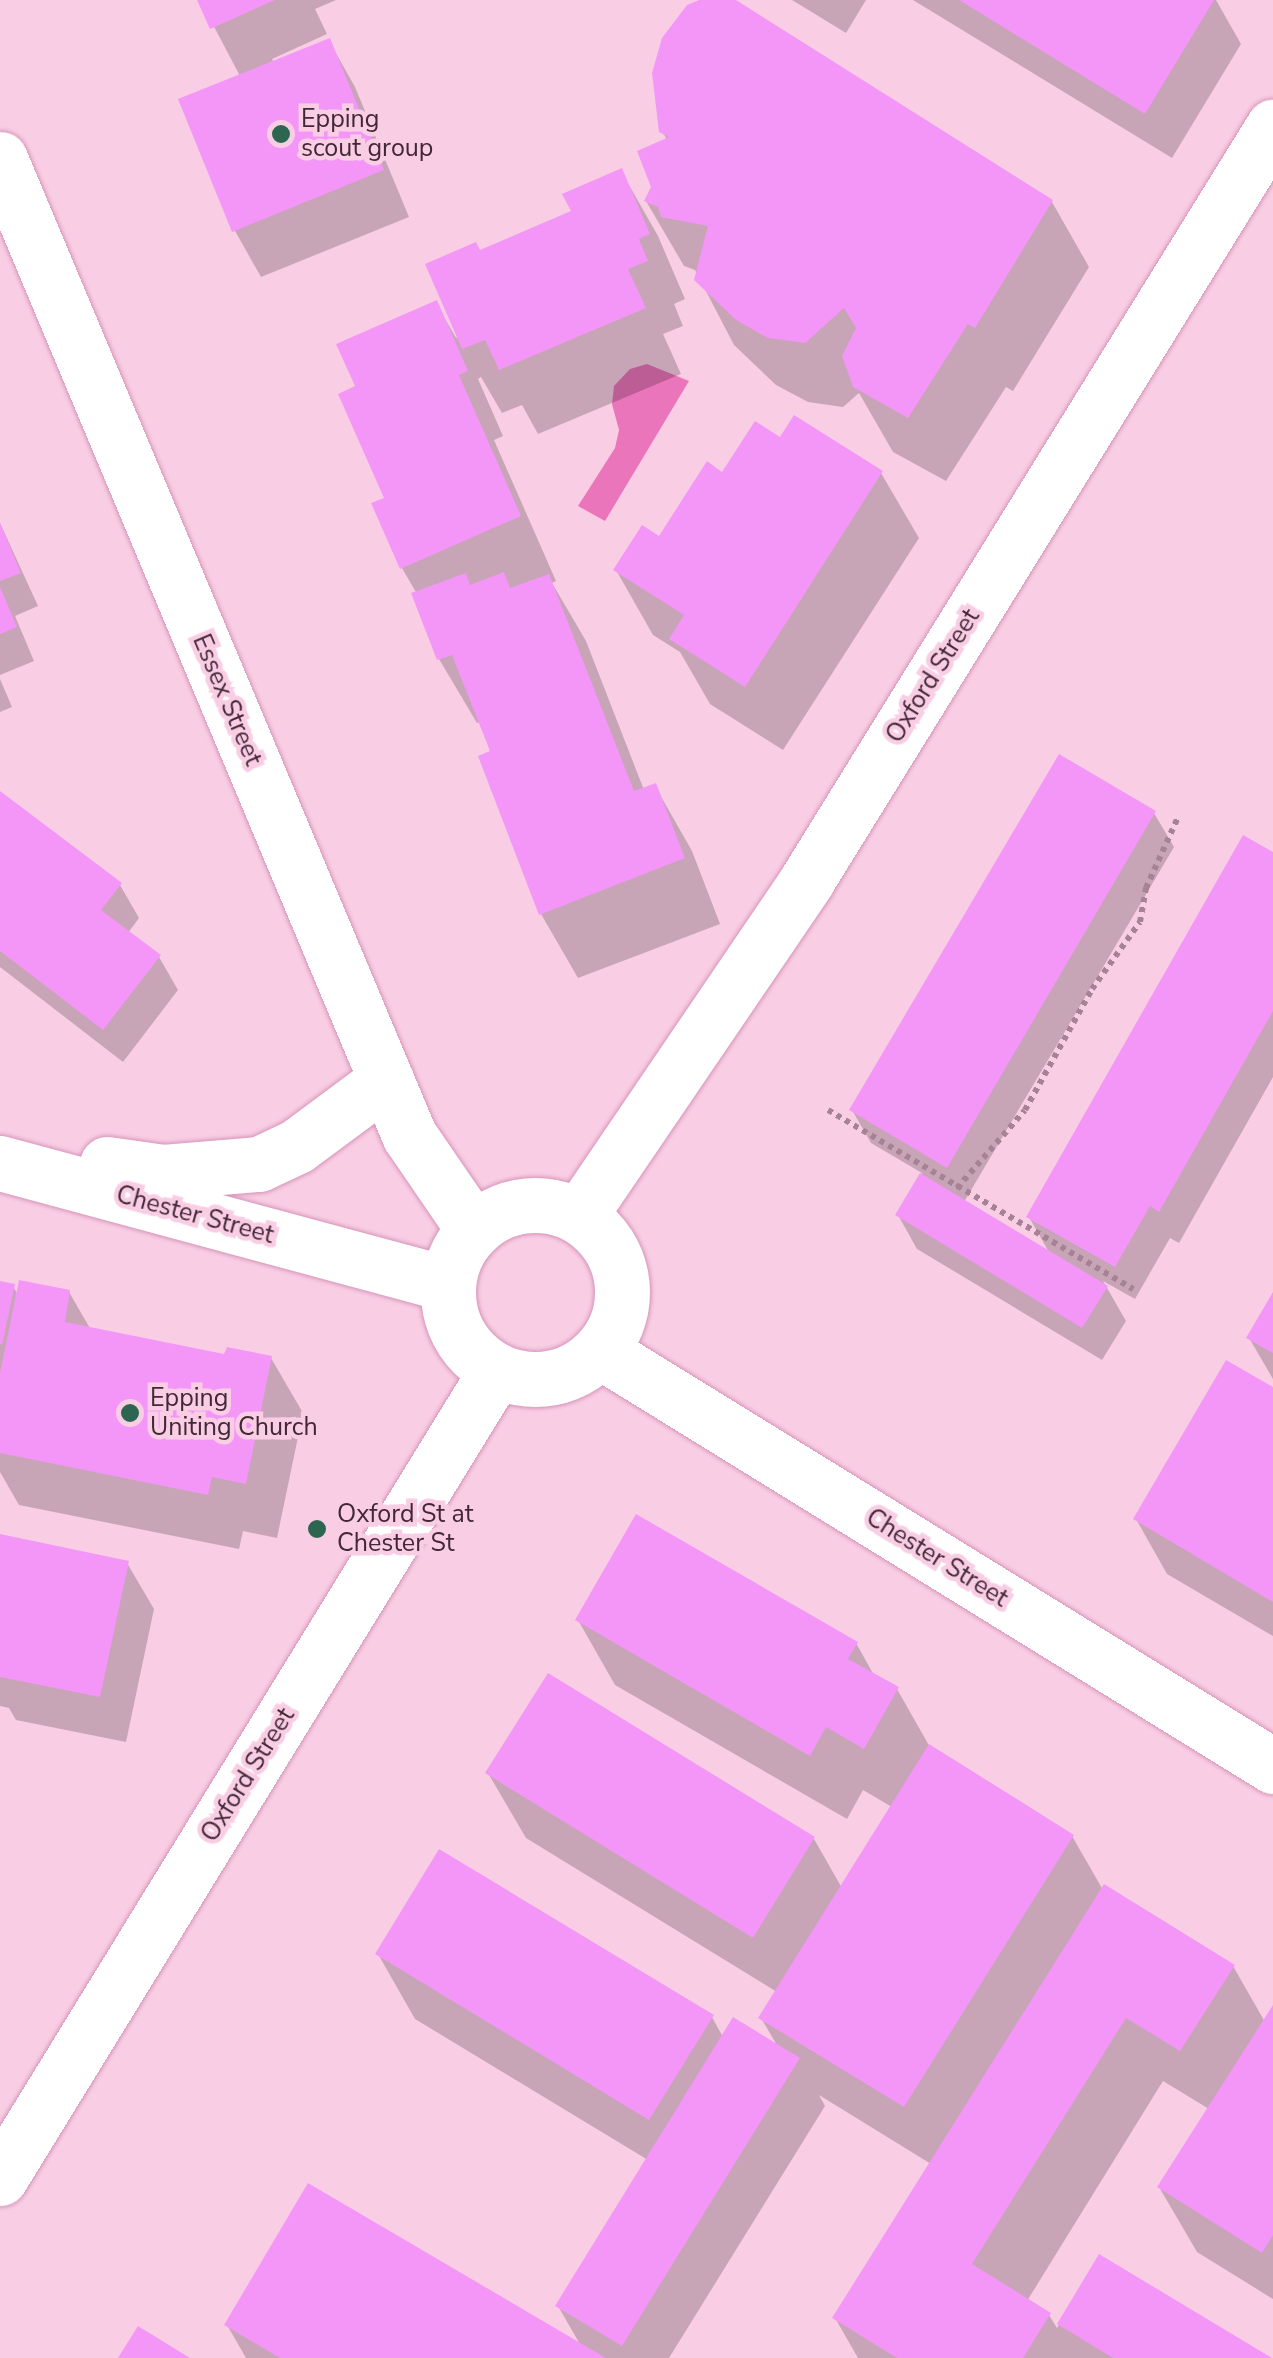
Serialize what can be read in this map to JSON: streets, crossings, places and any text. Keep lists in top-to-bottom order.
{
  "streets": {
    "street": ["Oxford Street", "Essex Street", "Chester Street"]
  },
  "crossings": [
    ["Oxford Street", "Essex Street"],
    ["Oxford Street", "Chester Street"],
    ["Essex Street", "Chester Street"]
  ],
  "places": ["Epping scout group", "Epping Uniting Church", "Oxford St at Chester St"]
}
